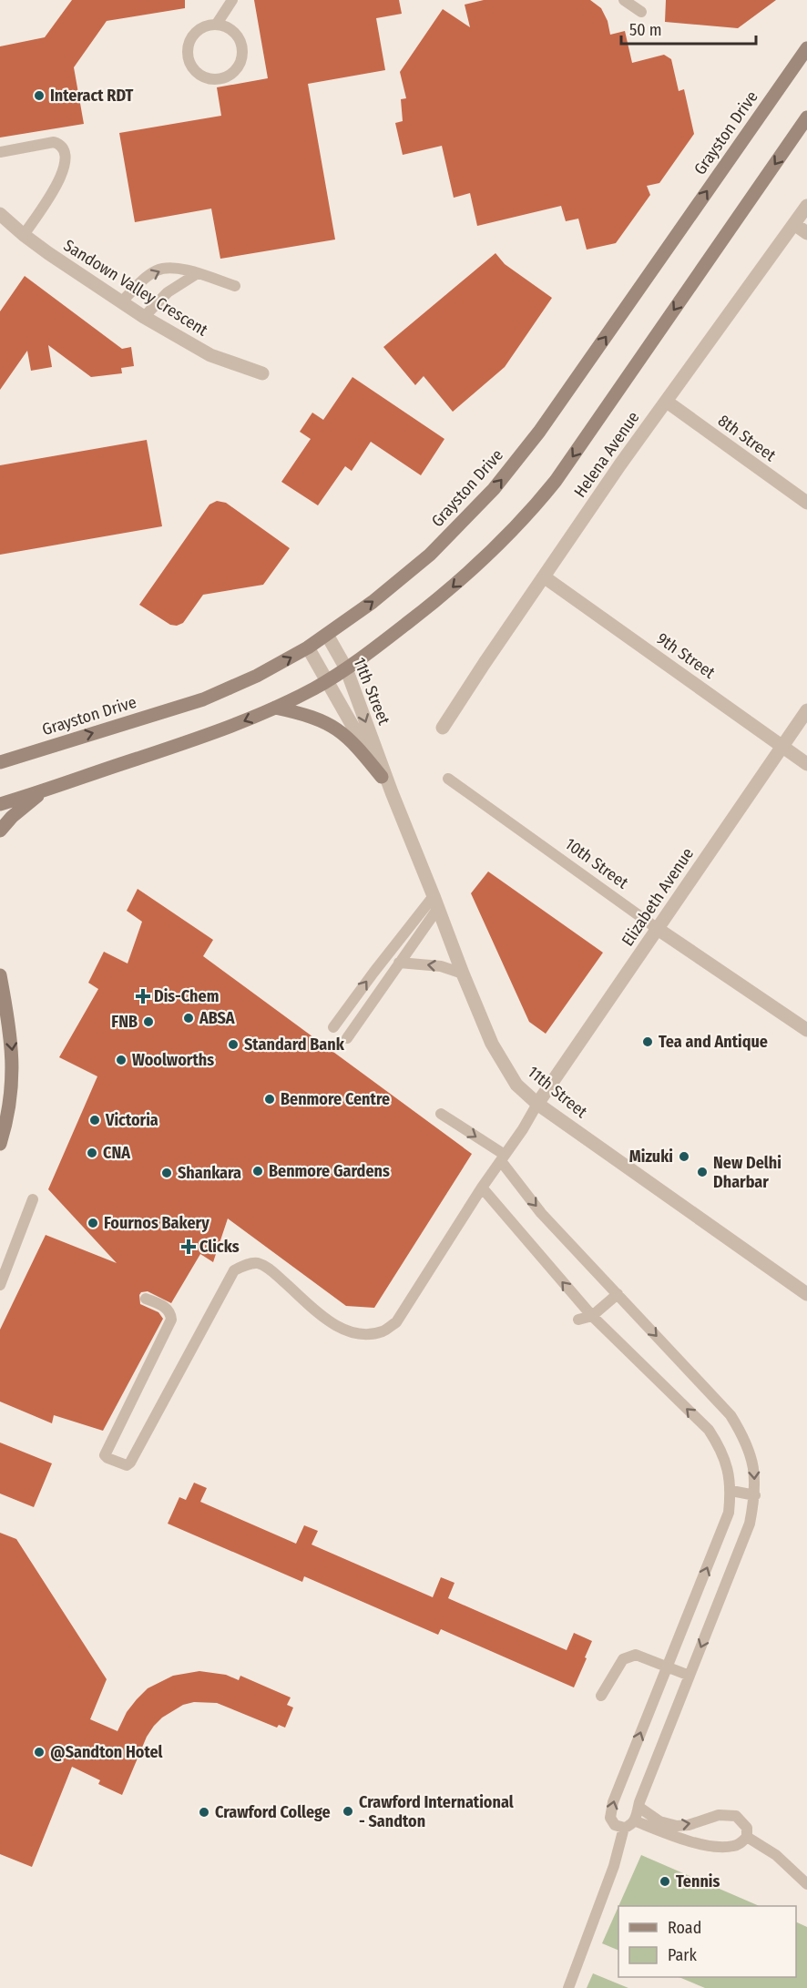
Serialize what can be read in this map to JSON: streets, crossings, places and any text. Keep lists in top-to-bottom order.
{
  "streets": {
    "main road": ["Grayston Drive"],
    "street": [
      "Sandown Valley Crescent",
      "8th Street",
      "Helena Avenue",
      "9th Street",
      "11th Street",
      "10th Street",
      "Elizabeth Avenue"
    ]
  },
  "crossings": [
    ["Grayston Drive", "11th Street"],
    ["8th Street", "Helena Avenue"],
    ["Helena Avenue", "9th Street"],
    ["9th Street", "Elizabeth Avenue"],
    ["11th Street", "Elizabeth Avenue"],
    ["10th Street", "Elizabeth Avenue"]
  ],
  "places": {
    "other": [
      "Interact RDT",
      "ABSA",
      "FNB",
      "Tea and Antique",
      "Standard Bank",
      "Woolworths",
      "Benmore Centre",
      "Victoria",
      "CNA",
      "Mizuki",
      "Benmore Gardens",
      "New Delhi Dharbar",
      "Shankara",
      "Fournos Bakery",
      "@Sandton Hotel",
      "Crawford International - Sandton",
      "Crawford College",
      "Tennis"
    ],
    "health": ["Dis-Chem", "Clicks"]
  },
  "legend": ["Road", "Park"],
  "scale_bar": "50 m"
}
